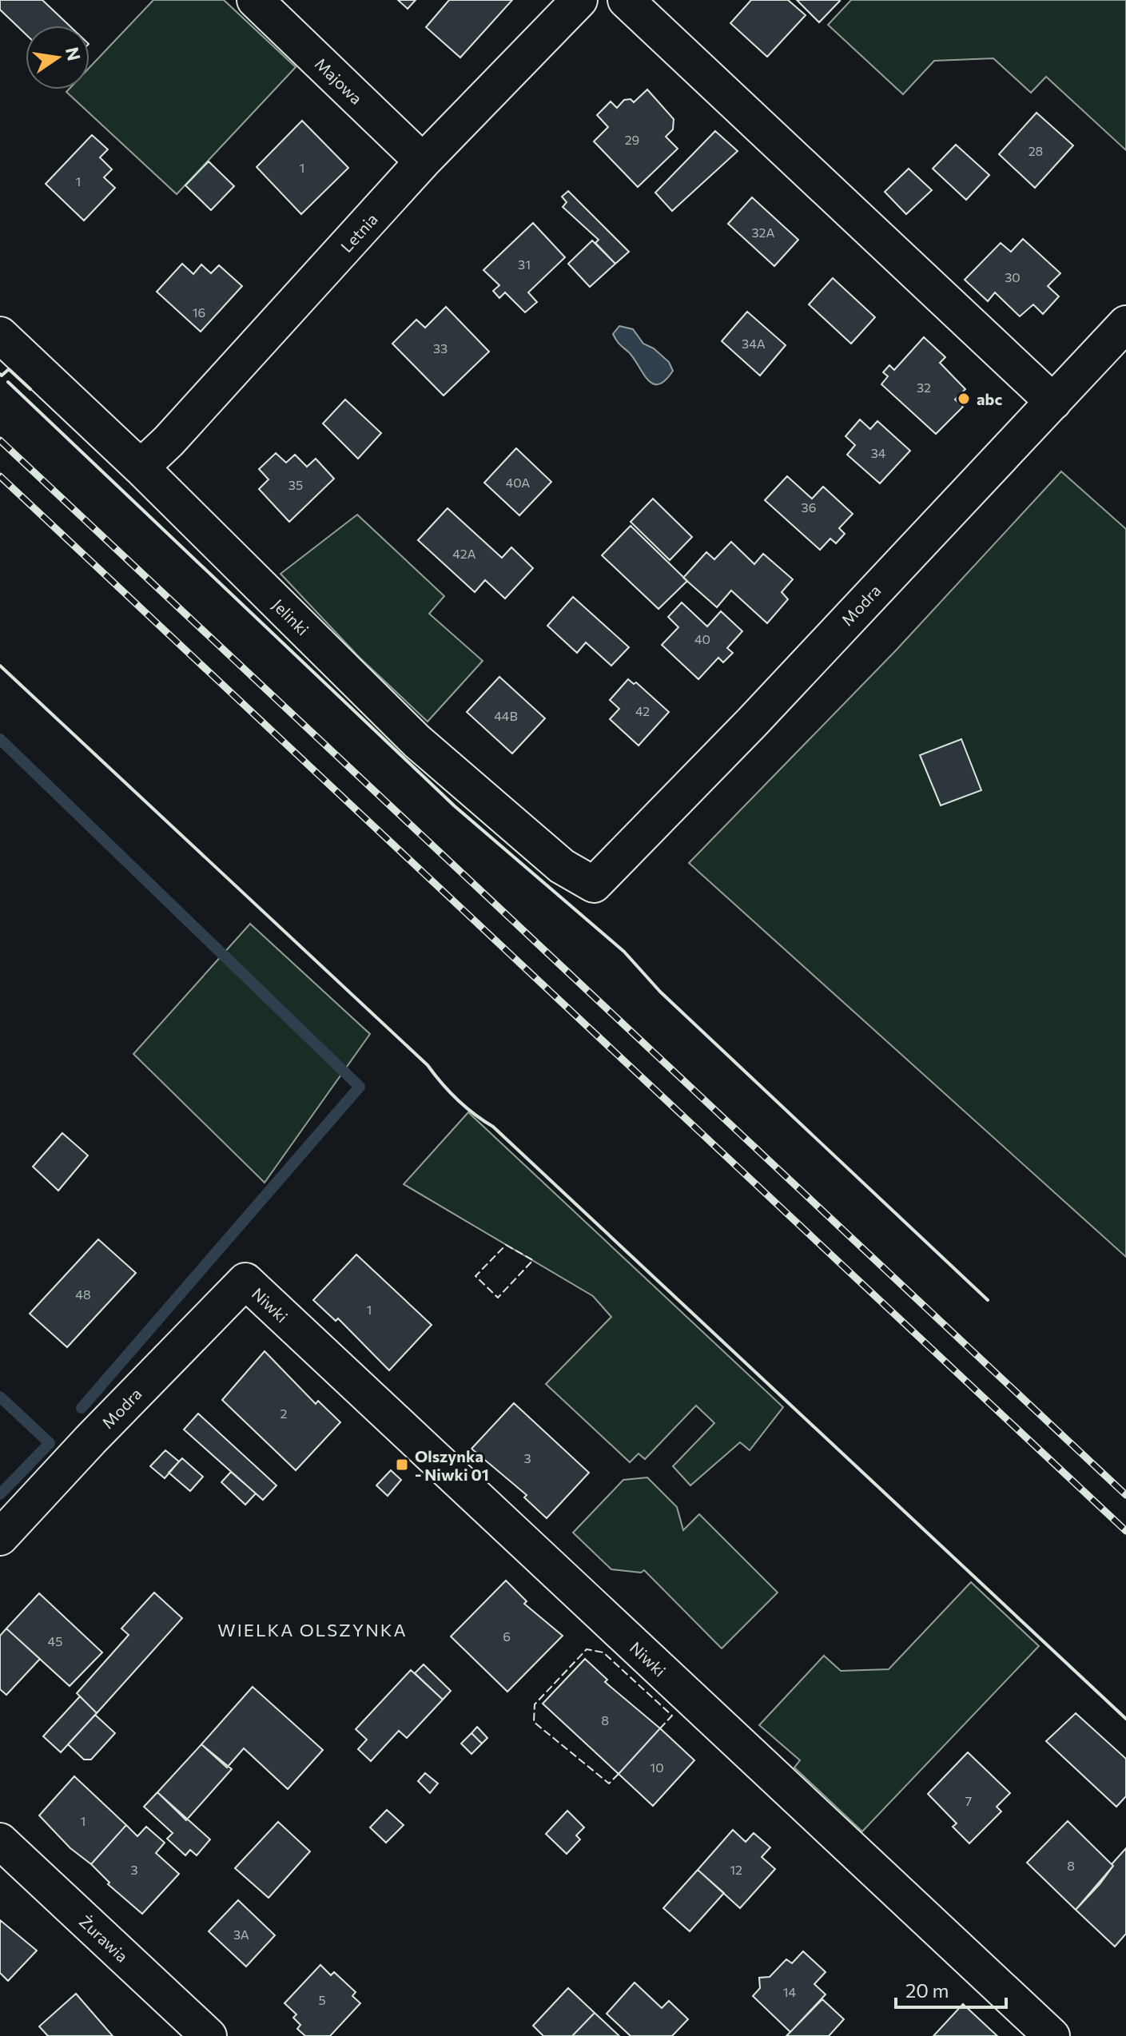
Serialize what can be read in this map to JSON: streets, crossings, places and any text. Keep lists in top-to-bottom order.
{
  "streets": {
    "street": [
      "Majowa",
      "Letnia",
      "Modra",
      "Jelinki",
      "Niwki",
      "Żurawia"
    ]
  },
  "crossings": [
    ["Majowa", "Letnia"],
    ["Letnia", "Jelinki"],
    ["Modra", "Jelinki"],
    ["Modra", "Niwki"]
  ],
  "districts": ["WIELKA OLSZYNKA"],
  "places": {
    "other": ["abc"],
    "transit": ["Olszynka - Niwki 01"]
  },
  "house_numbers": [
    "29",
    "28",
    "1",
    "1",
    "32A",
    "31",
    "30",
    "16",
    "34A",
    "33",
    "32",
    "34",
    "40A",
    "35",
    "36",
    "42A",
    "40",
    "42",
    "44B",
    "48",
    "1",
    "2",
    "3",
    "6",
    "45",
    "8",
    "10",
    "7",
    "1",
    "8",
    "3",
    "12",
    "3A",
    "14",
    "5"
  ],
  "scale_bar": "20 m",
  "north": "right"
}
